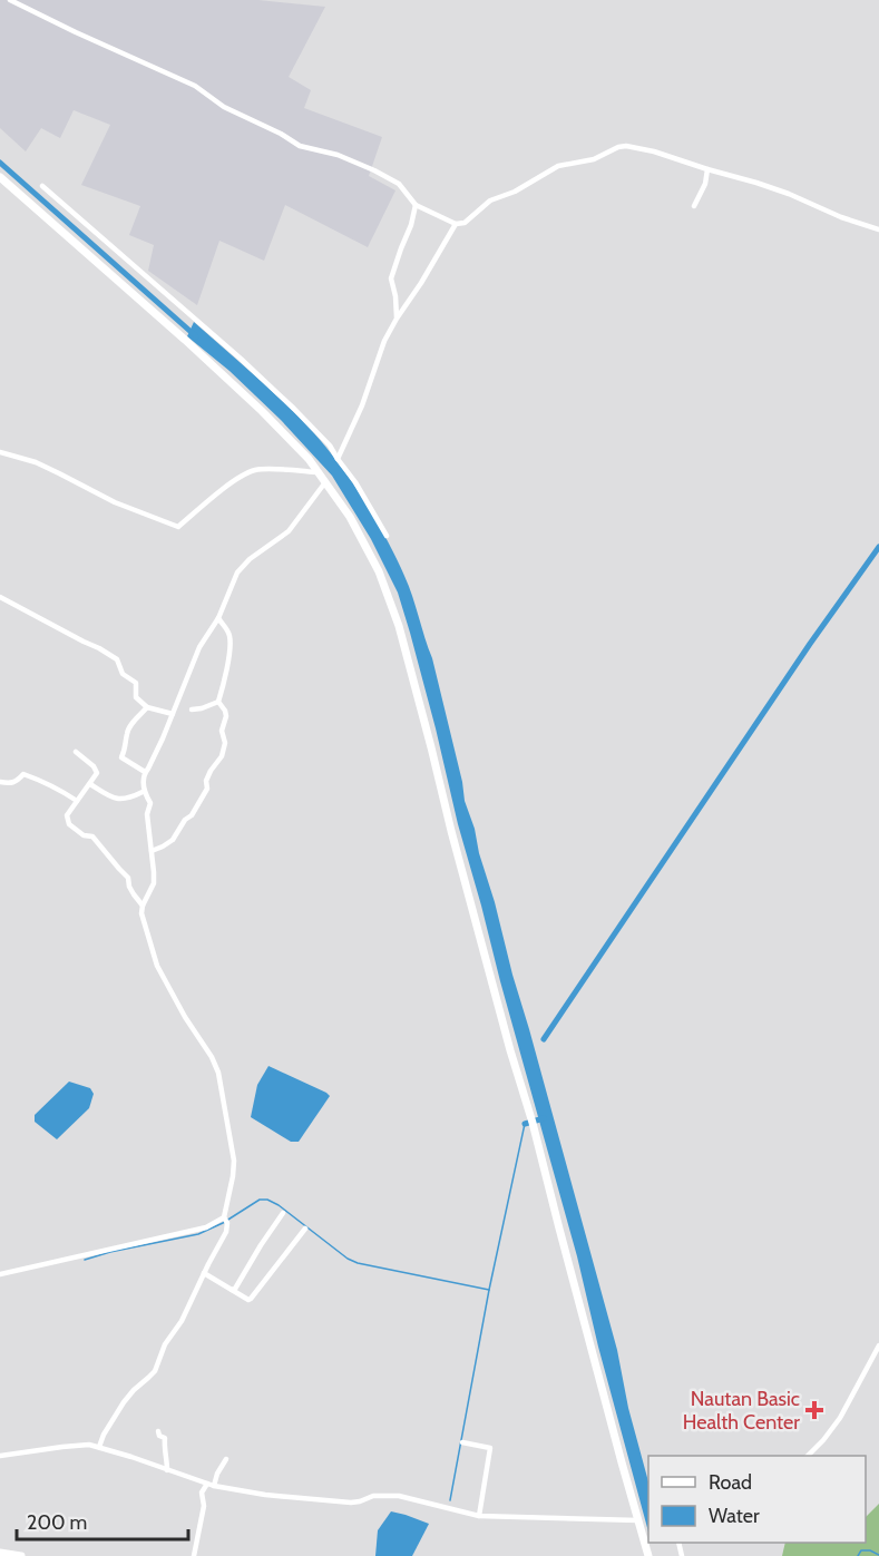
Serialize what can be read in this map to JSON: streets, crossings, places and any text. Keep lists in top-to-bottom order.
{
  "places": {
    "health": ["Nautan Basic Health Center"]
  },
  "legend": ["Road", "Water"],
  "scale_bar": "200 m"
}
